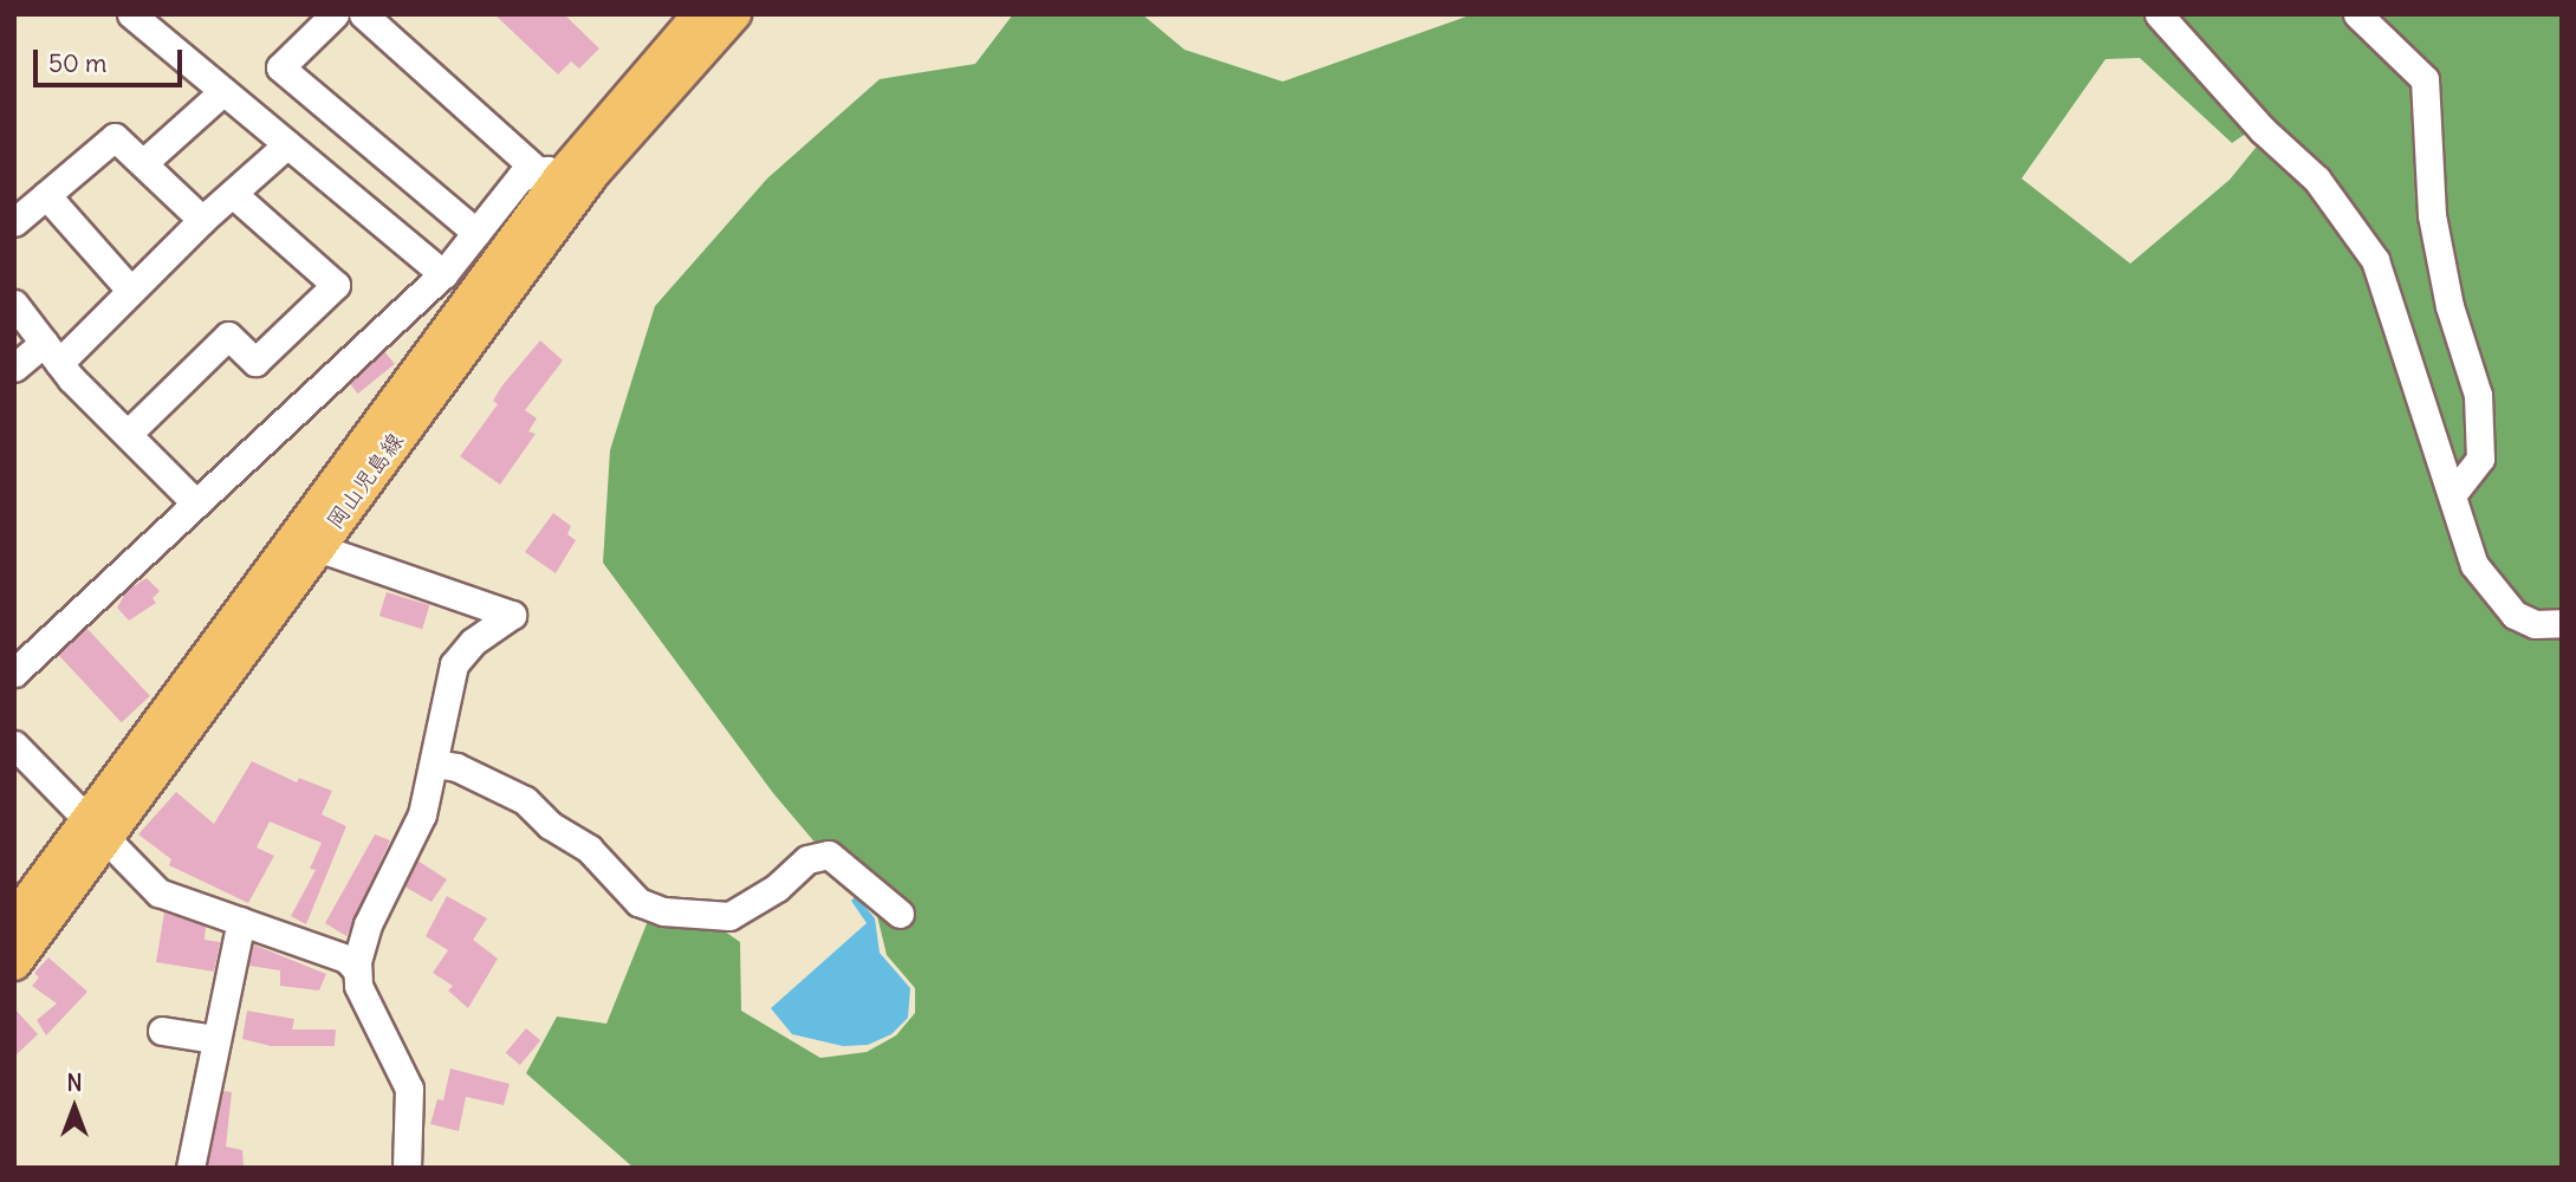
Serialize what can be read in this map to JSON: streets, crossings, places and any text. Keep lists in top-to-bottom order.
{
  "streets": {
    "main road": ["岡山児島線"]
  },
  "scale_bar": "50 m",
  "north": "top"
}
